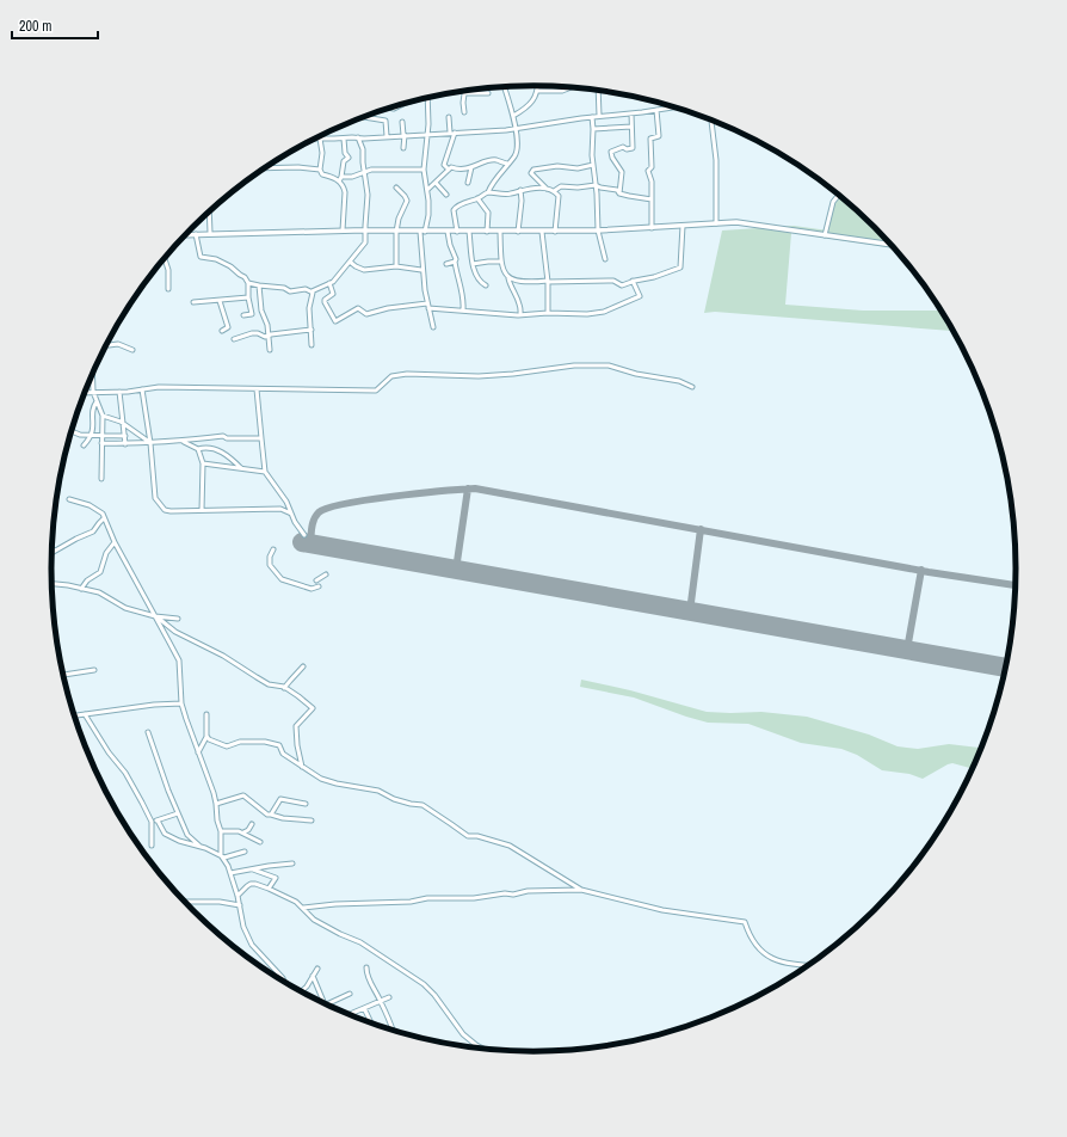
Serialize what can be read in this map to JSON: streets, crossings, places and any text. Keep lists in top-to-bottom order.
{
  "scale_bar": "200 m"
}
